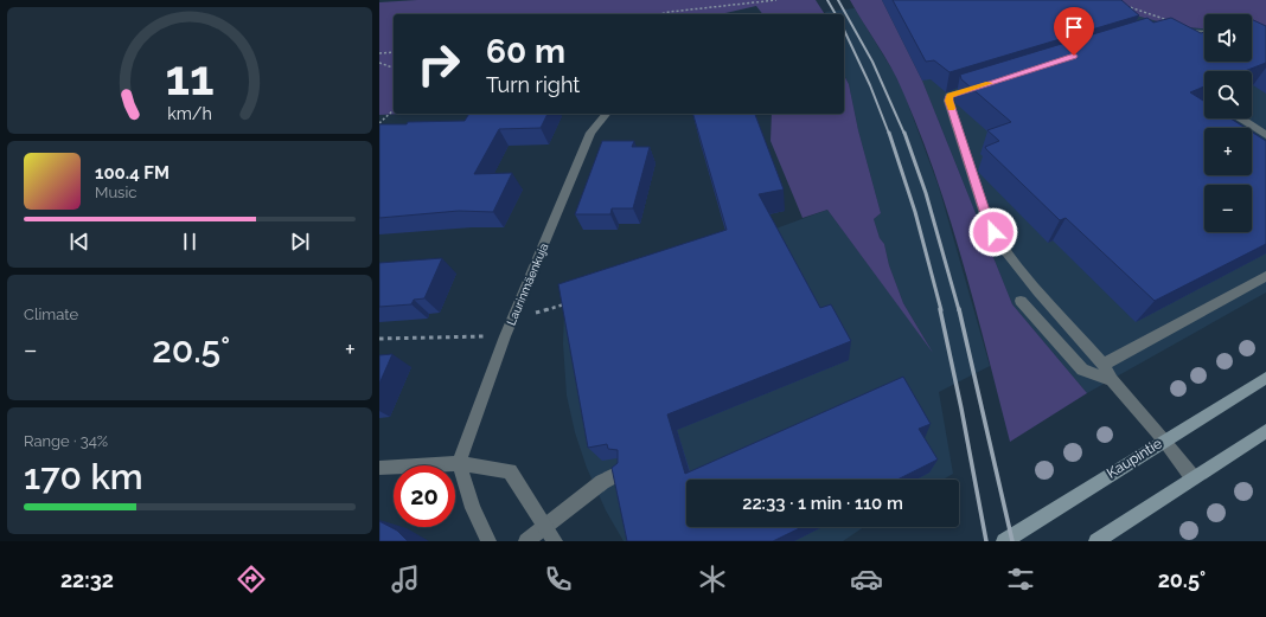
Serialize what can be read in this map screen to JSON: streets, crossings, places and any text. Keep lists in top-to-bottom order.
{
  "streets": {
    "main road": ["Kaupintie"],
    "street": ["Laurinmäenkuja"]
  },
  "page": {
    "map_buttons": ["+", "−"],
    "turn": ["60 m", "Turn right"],
    "song": ["100.4 FM", "Music"],
    "tile": [
      "Climate",
      ["Range · 34%", "170 km"]
    ],
    "heat": ["−", "20.5°", "+"],
    "limit": "20",
    "trip": "22:33 · 1 min · 110 m",
    "tabs": ["22:32", "20.5°"],
    "gauge": ["11", "km/h"]
  }
}
